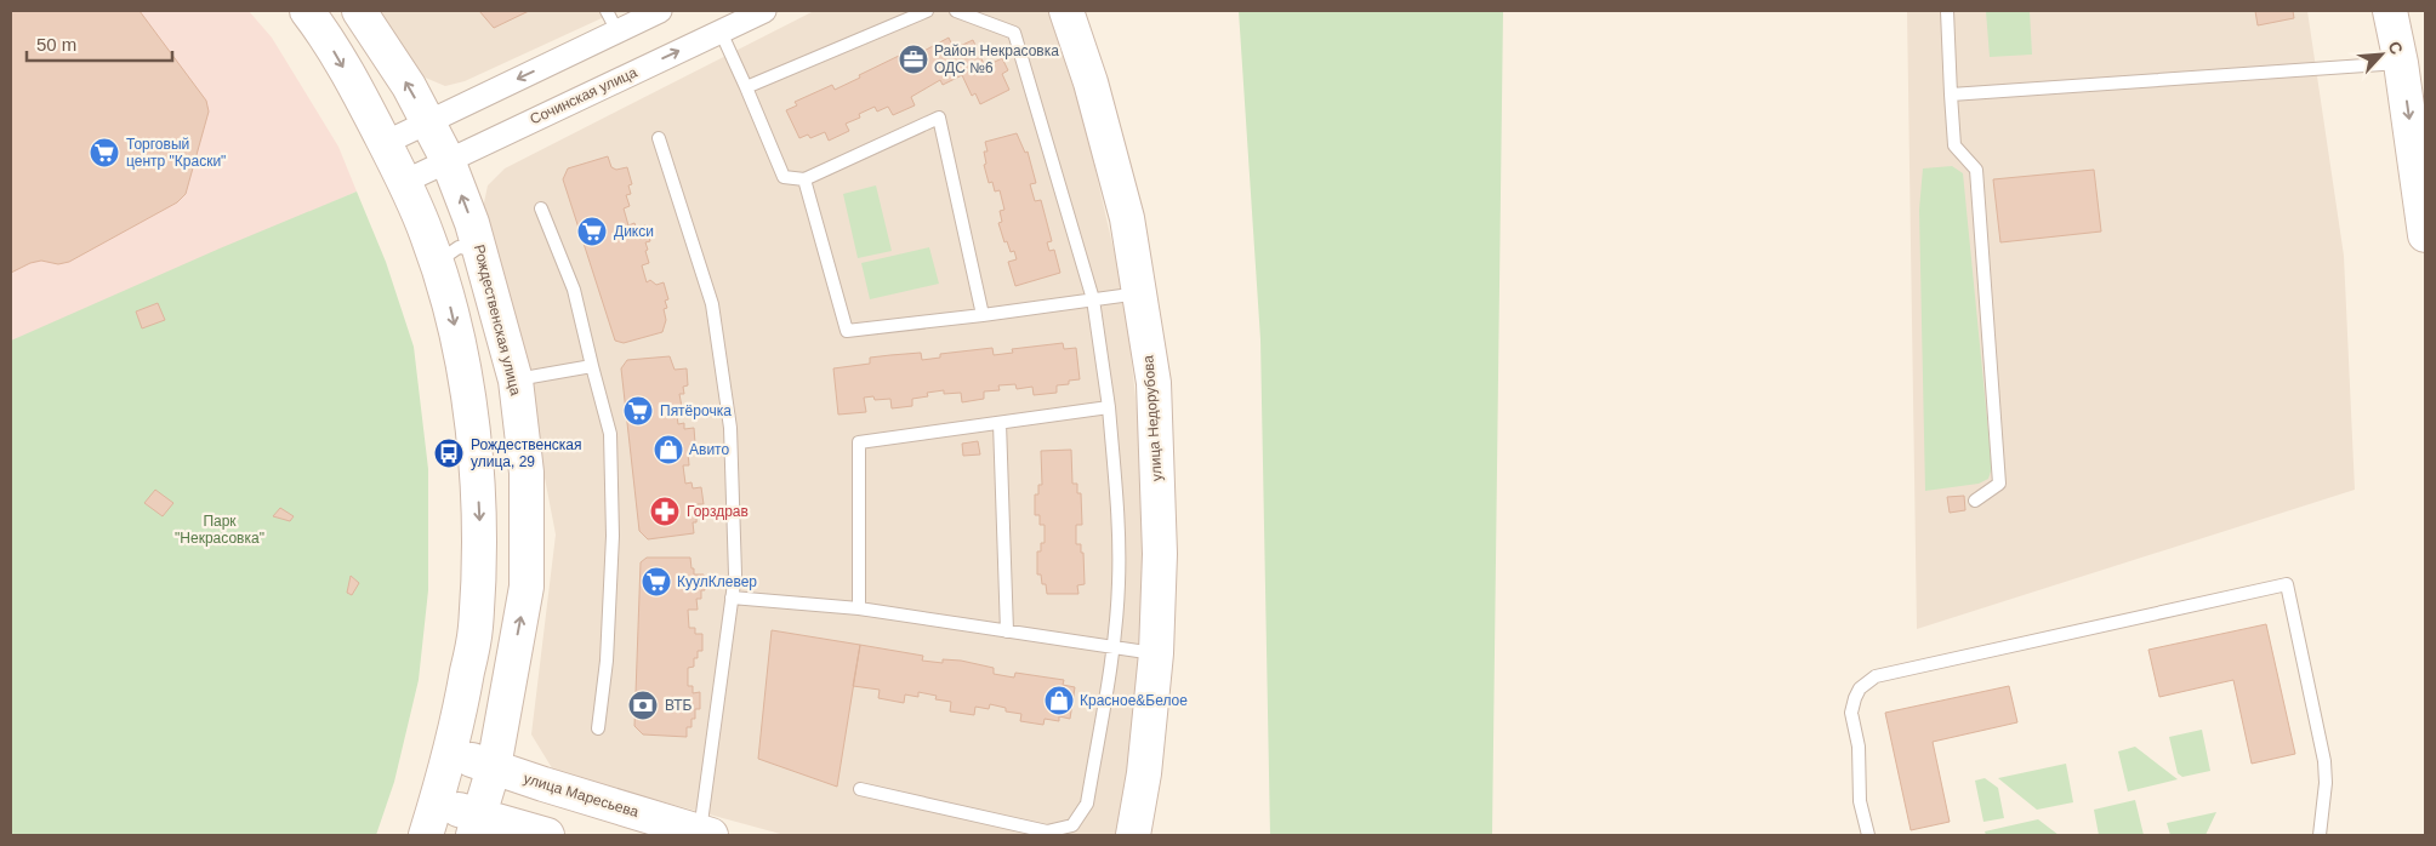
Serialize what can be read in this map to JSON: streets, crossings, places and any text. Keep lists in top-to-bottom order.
{
  "streets": {
    "street": [
      "Сочинская улица",
      "Рождественская улица",
      "улица Недорубова",
      "улица Маресьева"
    ]
  },
  "crossings": [
    ["Сочинская улица", "Рождественская улица"],
    ["Рождественская улица", "улица Маресьева"]
  ],
  "parks": ["Парк \"Некрасовка\""],
  "places": {
    "office": ["Район Некрасовка ОДС №6"],
    "supermarket": [
      "Торговый центр \"Краски\"",
      "Дикси",
      "Пятёрочка",
      "КуулКлевер"
    ],
    "shop": ["Авито", "Красное&Белое"],
    "bus stop": ["Рождественская улица, 29"],
    "pharmacy": ["Горздрав"],
    "bank": ["ВТБ"]
  },
  "scale_bar": "50 m",
  "north": "top right"
}
